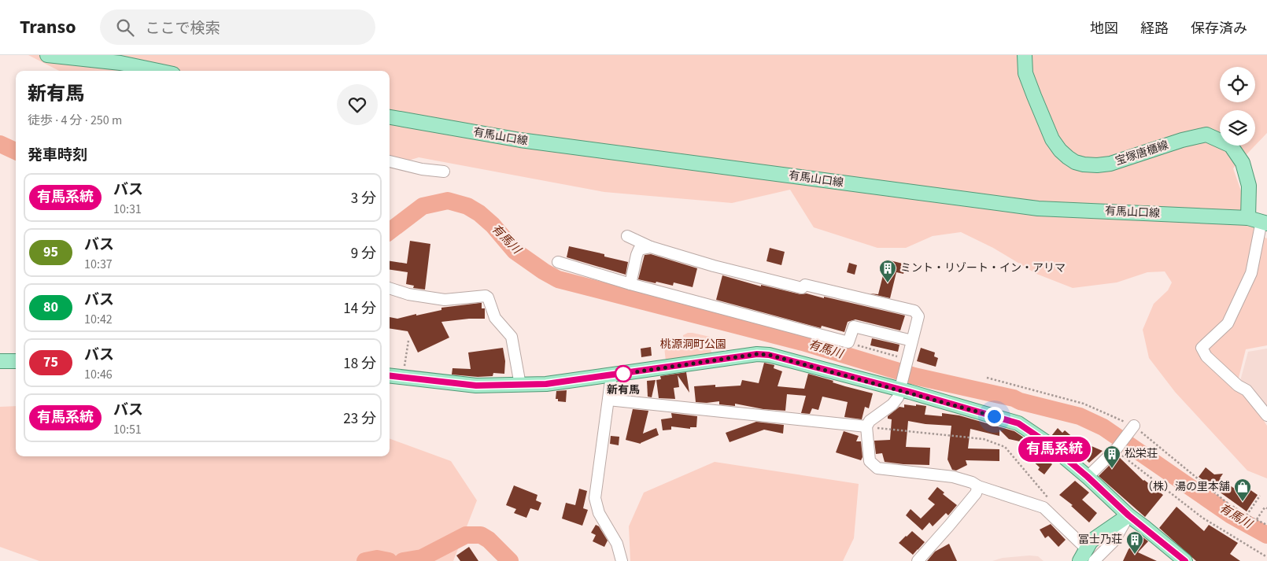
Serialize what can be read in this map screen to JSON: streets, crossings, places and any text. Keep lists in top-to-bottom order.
{
  "streets": {
    "main road": ["有馬山口線", "宝塚唐櫃線"]
  },
  "crossings": [
    ["有馬山口線", "宝塚唐櫃線"]
  ],
  "water": ["有馬川"],
  "parks": ["桃源洞町公園"],
  "places": {
    "building": ["ミント・リゾート・イン・アリマ", "松栄荘", "冨士乃荘"],
    "other": ["新有馬"],
    "shop": ["（株）湯の里本舗"]
  },
  "lines": ["bus line 有馬系統"],
  "page": {
    "header": "Transo",
    "search": "ここで検索",
    "nav": ["地図", "経路", "保存済み"],
    "on_map": "有馬系統",
    "heading": [
      ["新有馬", "徒歩 · 4 分 · 250 m"],
      "発車時刻"
    ],
    "list": [
      {
        "mark": "有馬系統",
        "name": "バス",
        "note": "10:31",
        "value": "3 分"
      },
      {
        "mark": "95",
        "name": "バス",
        "note": "10:37",
        "value": "9 分"
      },
      {
        "mark": "80",
        "name": "バス",
        "note": "10:42",
        "value": "14 分"
      },
      {
        "mark": "75",
        "name": "バス",
        "note": "10:46",
        "value": "18 分"
      },
      {
        "mark": "有馬系統",
        "name": "バス",
        "note": "10:51",
        "value": "23 分"
      }
    ]
  }
}
